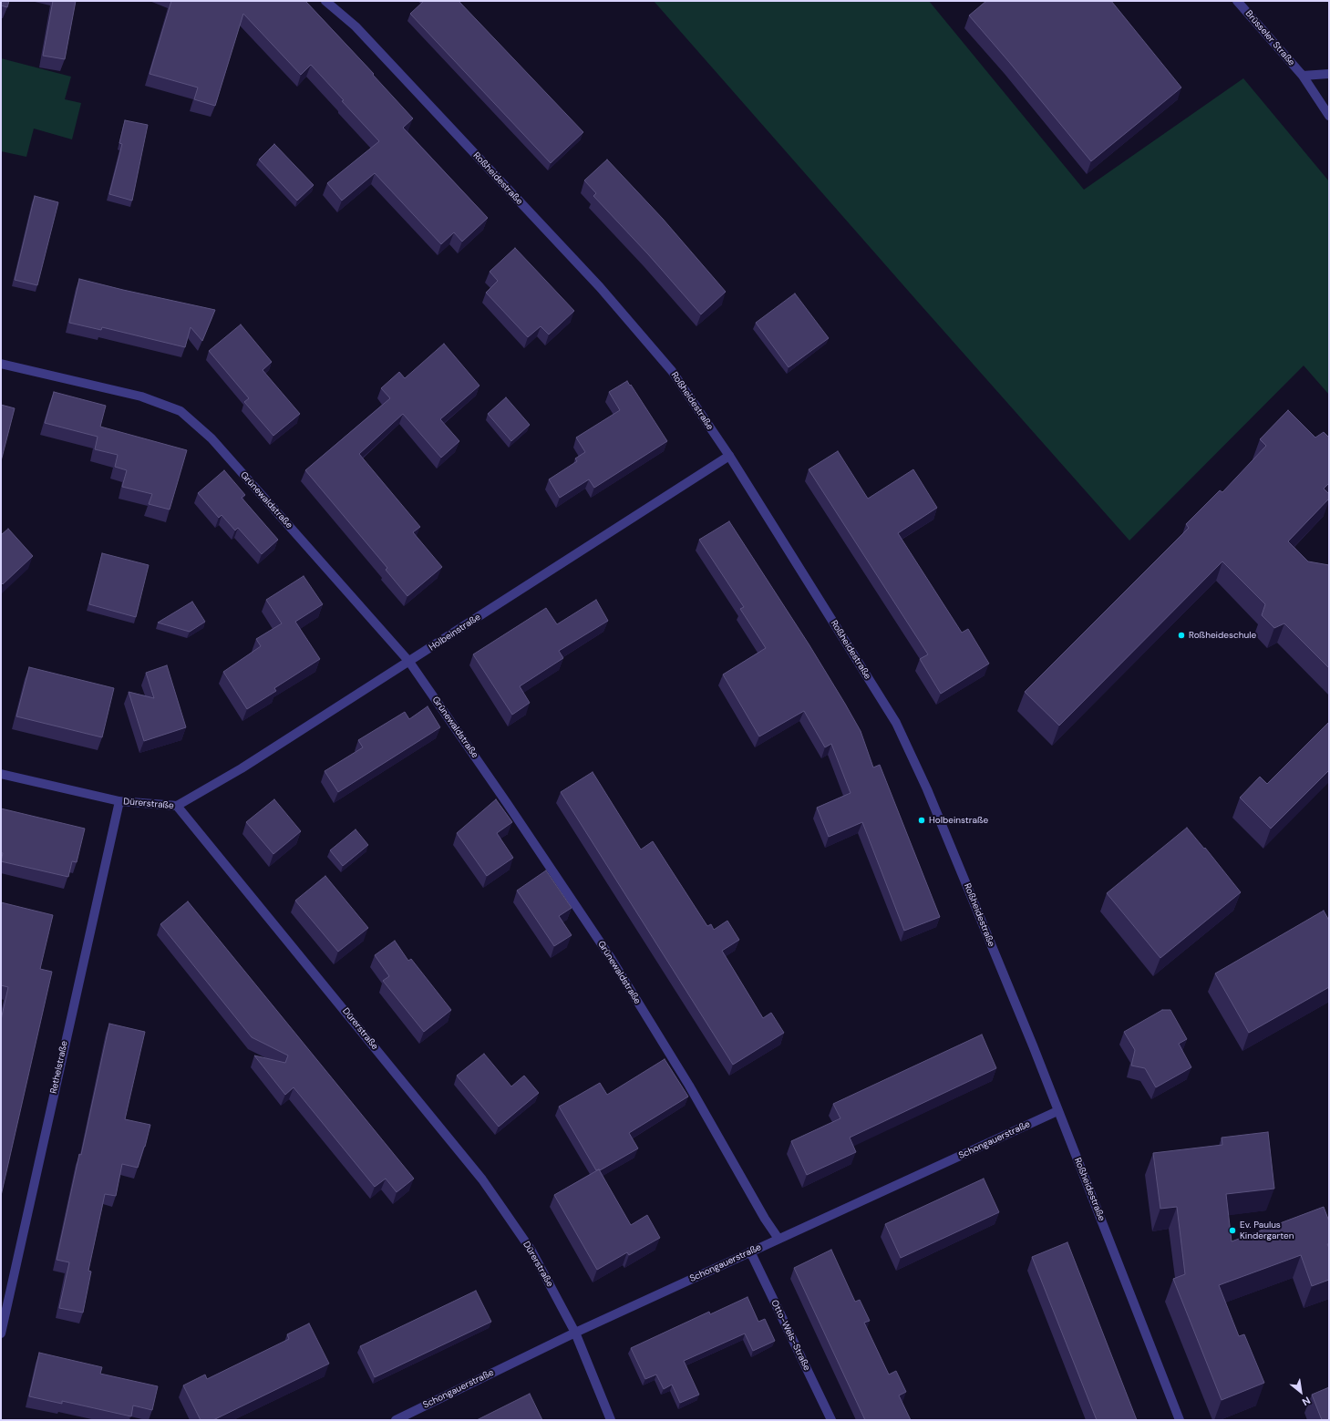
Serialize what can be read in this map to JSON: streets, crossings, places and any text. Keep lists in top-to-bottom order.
{
  "streets": {
    "street": [
      "Brüsseler Straße",
      "Roßheidestraße",
      "Grünewaldstraße",
      "Holbeinstraße",
      "Dürerstraße",
      "Rethelstraße",
      "Schongauerstraße",
      "Otto-Wels-Straße"
    ]
  },
  "crossings": [
    ["Roßheidestraße", "Holbeinstraße"],
    ["Roßheidestraße", "Schongauerstraße"],
    ["Grünewaldstraße", "Holbeinstraße"],
    ["Grünewaldstraße", "Schongauerstraße"],
    ["Holbeinstraße", "Dürerstraße"],
    ["Dürerstraße", "Rethelstraße"],
    ["Dürerstraße", "Schongauerstraße"],
    ["Schongauerstraße", "Otto-Wels-Straße"]
  ],
  "places": ["Roßheideschule", "Holbeinstraße", "Ev. Paulus Kindergarten"],
  "north": "bottom right"
}
